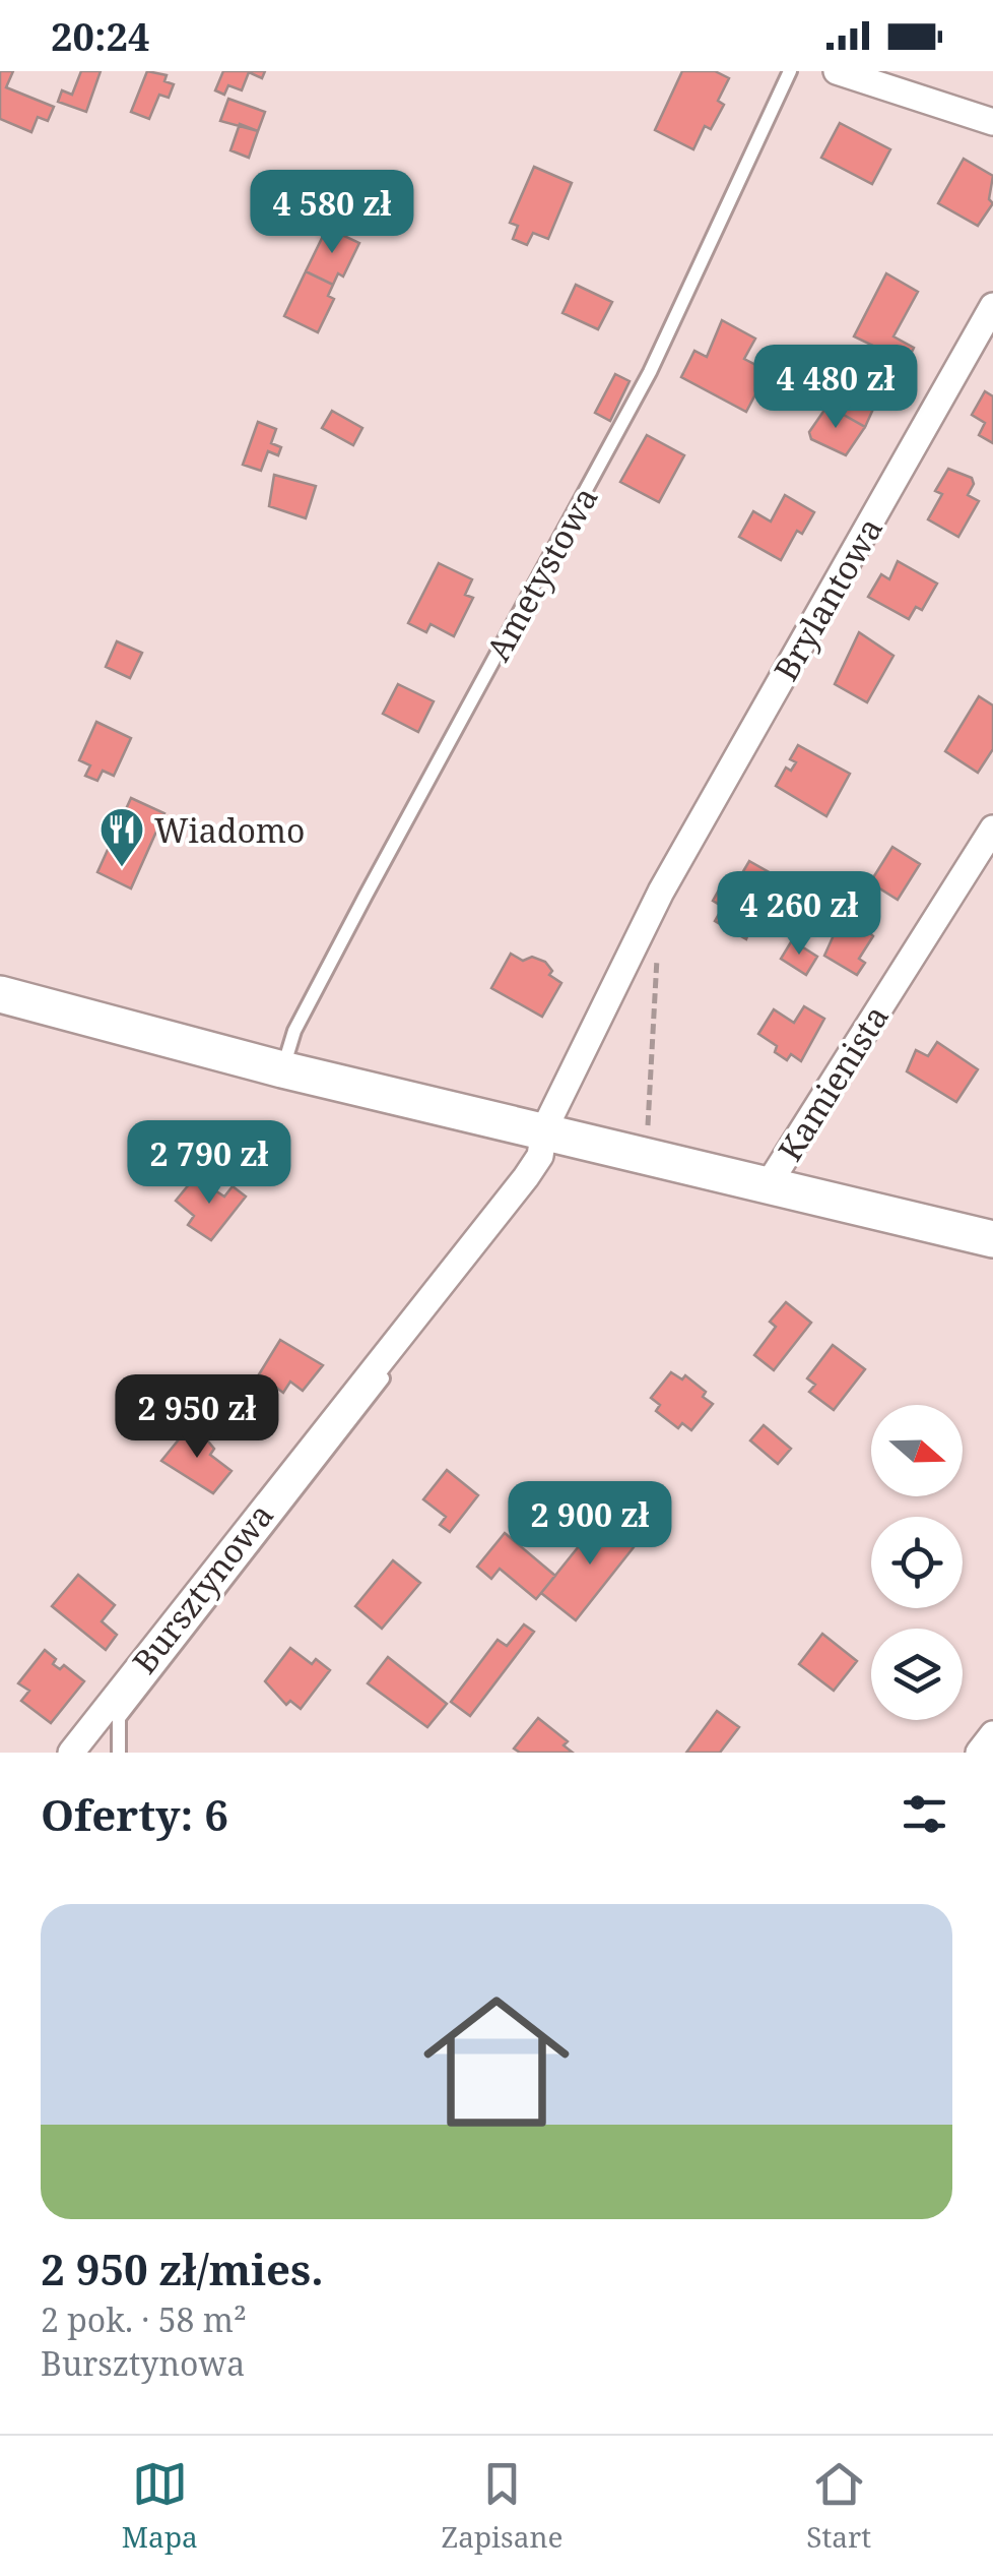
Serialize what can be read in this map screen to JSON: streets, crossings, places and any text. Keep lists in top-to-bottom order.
{
  "streets": {
    "street": ["Brylantowa", "Kamienista", "Bursztynowa"],
    "lane": ["Ametystowa"]
  },
  "crossings": [
    ["Brylantowa", "Bursztynowa"]
  ],
  "places": {
    "restaurant": ["Wiadomo"]
  },
  "north": "right",
  "page": {
    "status": "20:24",
    "price": [
      "4 580 zł",
      "4 480 zł",
      "4 260 zł",
      "2 790 zł",
      "2 950 zł",
      "2 900 zł"
    ],
    "heading": "Oferty: 6",
    "list": [
      {
        "name": "2 950 zł/mies.",
        "note": "2 pok. · 58 m² · Bursztynowa"
      }
    ],
    "tabs": ["Mapa", "Zapisane", "Start"]
  }
}
